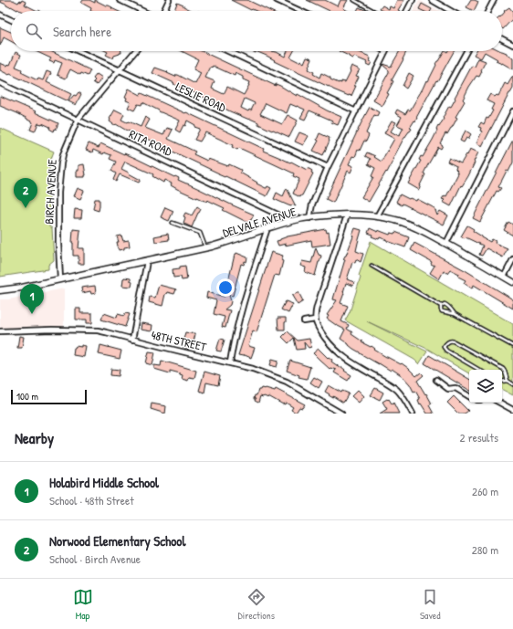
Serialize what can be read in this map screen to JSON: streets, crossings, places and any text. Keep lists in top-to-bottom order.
{
  "streets": {
    "street": [
      "LESLIE ROAD",
      "RITA ROAD",
      "BIRCH AVENUE",
      "DELVALE AVENUE",
      "48TH STREET"
    ]
  },
  "crossings": [
    ["LESLIE ROAD", "BIRCH AVENUE"],
    ["RITA ROAD", "BIRCH AVENUE"],
    ["RITA ROAD", "DELVALE AVENUE"],
    ["BIRCH AVENUE", "DELVALE AVENUE"]
  ],
  "scale_bar": "100 m",
  "page": {
    "search": "Search here",
    "pins": ["2", "1"],
    "scale": "100 m",
    "heading": ["Nearby", "2 results"],
    "list": [
      {
        "mark": "1",
        "name": "Holabird Middle School",
        "note": "School · 48th Street",
        "value": "260 m"
      },
      {
        "mark": "2",
        "name": "Norwood Elementary School",
        "note": "School · Birch Avenue",
        "value": "280 m"
      }
    ],
    "nav": ["Map", "Directions", "Saved"]
  }
}
